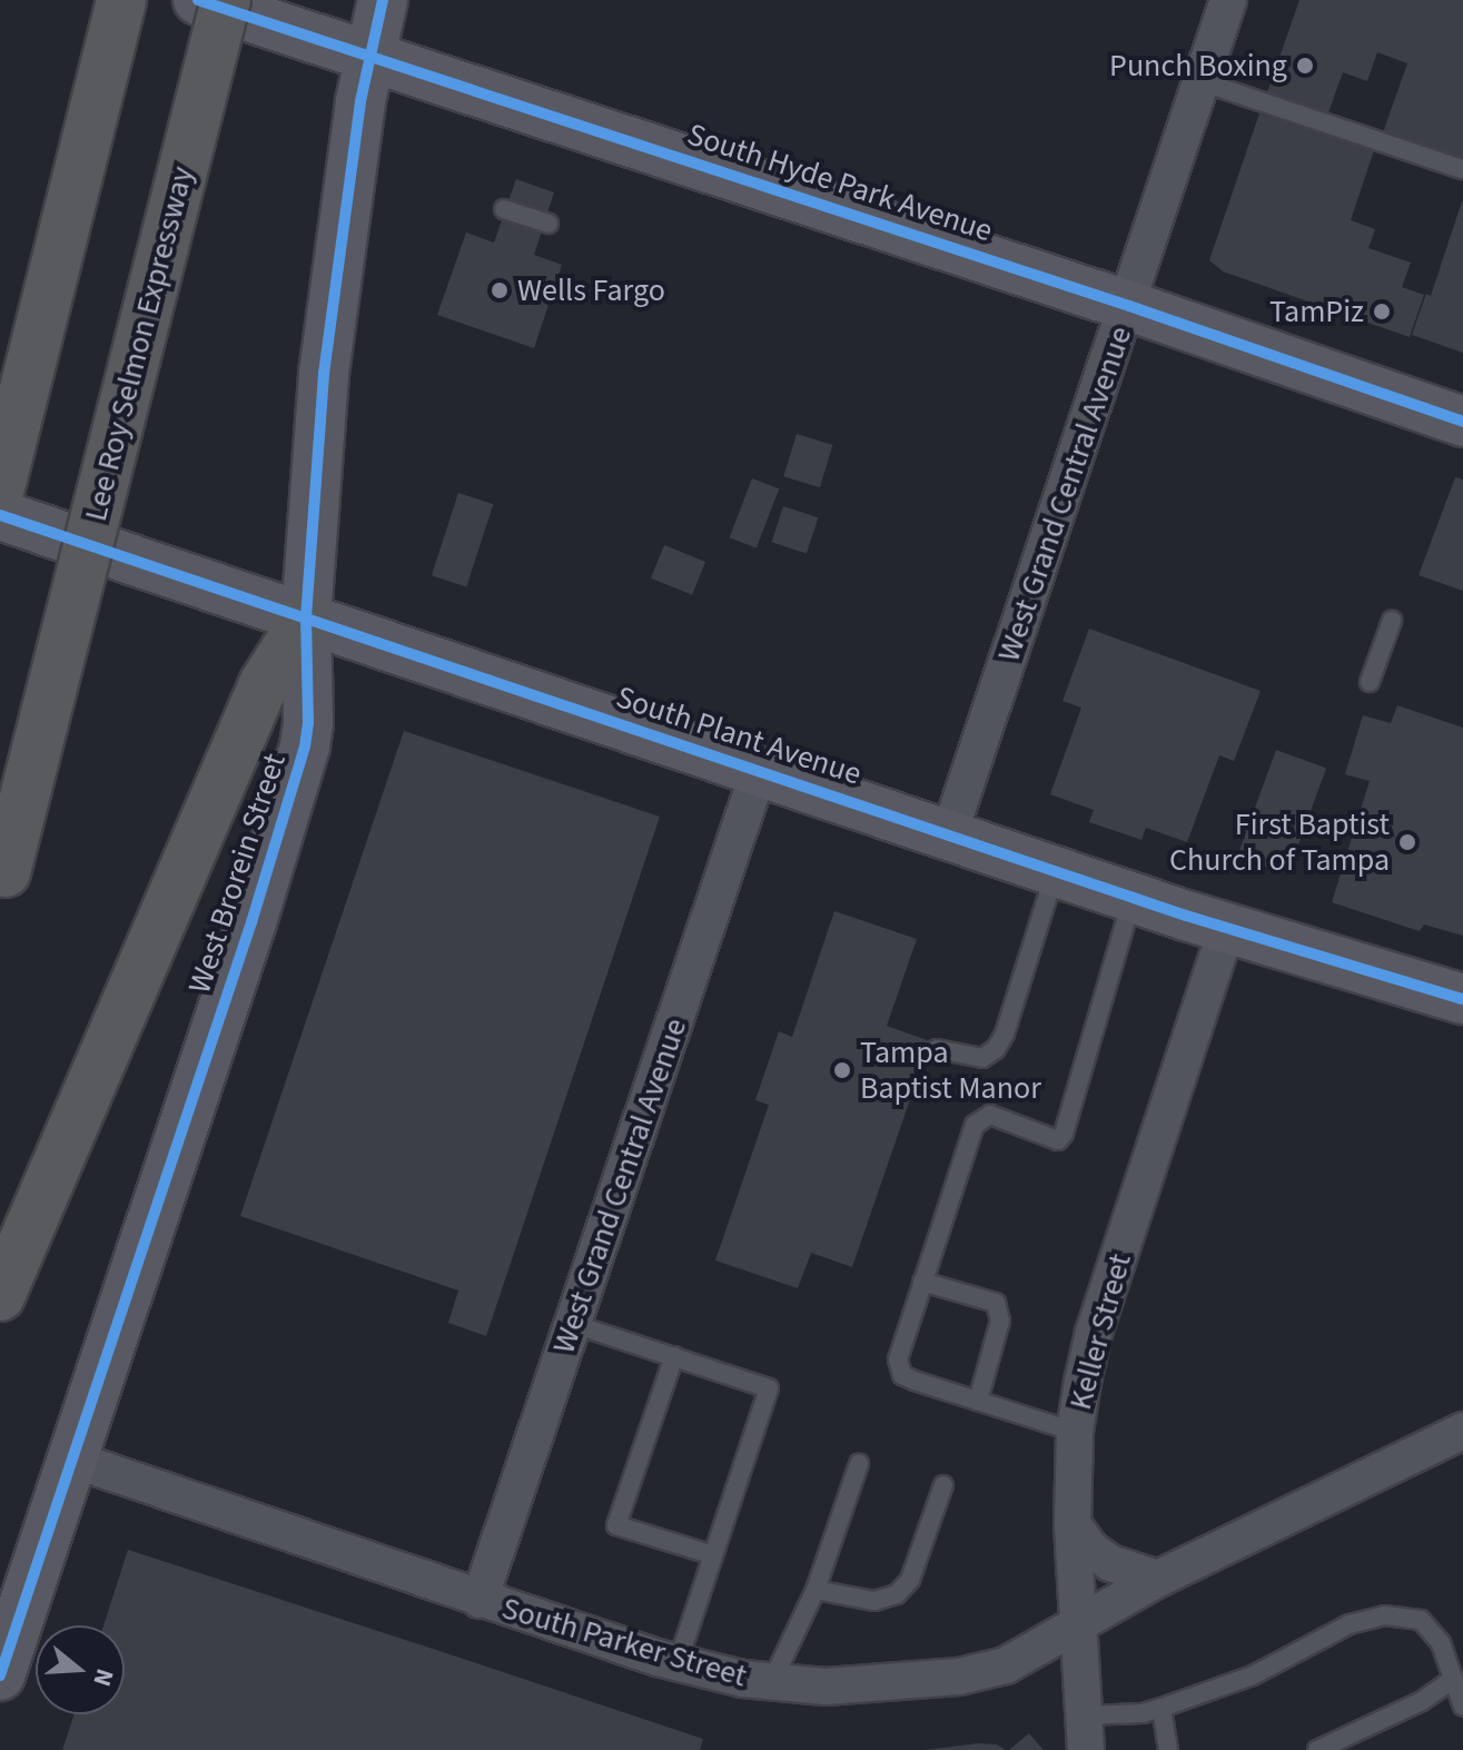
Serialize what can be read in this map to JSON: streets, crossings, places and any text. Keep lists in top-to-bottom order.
{
  "streets": {
    "highway": ["Lee Roy Selmon Expressway"],
    "street": [
      "South Hyde Park Avenue",
      "West Grand Central Avenue",
      "South Plant Avenue",
      "West Brorein Street",
      "Keller Street",
      "South Parker Street"
    ]
  },
  "crossings": [
    ["South Hyde Park Avenue", "West Grand Central Avenue"],
    ["South Hyde Park Avenue", "West Brorein Street"],
    ["West Grand Central Avenue", "South Plant Avenue"],
    ["West Grand Central Avenue", "South Parker Street"],
    ["South Plant Avenue", "West Brorein Street"],
    ["South Plant Avenue", "Keller Street"],
    ["West Brorein Street", "South Parker Street"],
    ["Keller Street", "South Parker Street"]
  ],
  "places": [
    "Punch Boxing",
    "Wells Fargo",
    "TamPiz",
    "First Baptist Church of Tampa",
    "Tampa Baptist Manor"
  ],
  "north": "right"
}
